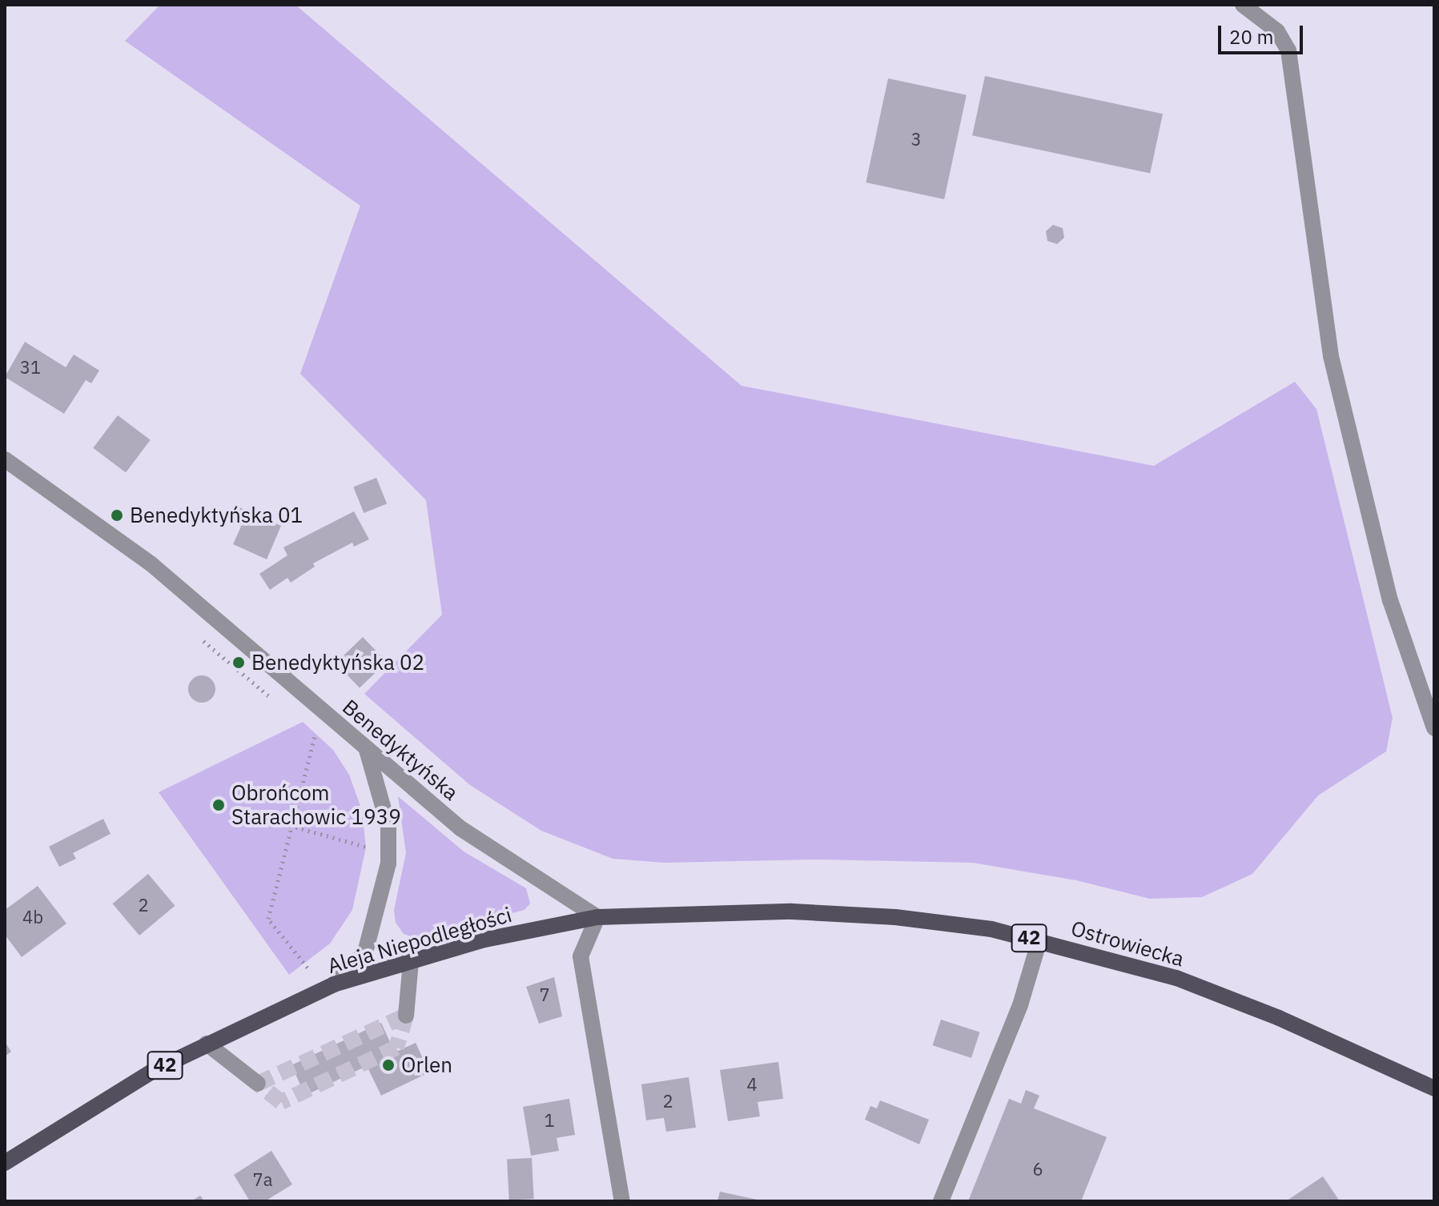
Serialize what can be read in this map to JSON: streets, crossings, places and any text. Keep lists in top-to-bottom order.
{
  "streets": {
    "main road": ["42", "Aleja Niepodległości", "Ostrowiecka"],
    "street": ["Benedyktyńska"]
  },
  "crossings": [
    ["Benedyktyńska", "Aleja Niepodległości"],
    ["Benedyktyńska", "Ostrowiecka"],
    ["Aleja Niepodległości", "Ostrowiecka"]
  ],
  "places": [
    "Benedyktyńska 01",
    "Benedyktyńska 02",
    "Obrońcom Starachowic 1939",
    "Orlen"
  ],
  "house_numbers": [
    "3",
    "31",
    "2",
    "4b",
    "7",
    "4",
    "2",
    "1",
    "6",
    "7a"
  ],
  "scale_bar": "20 m"
}
